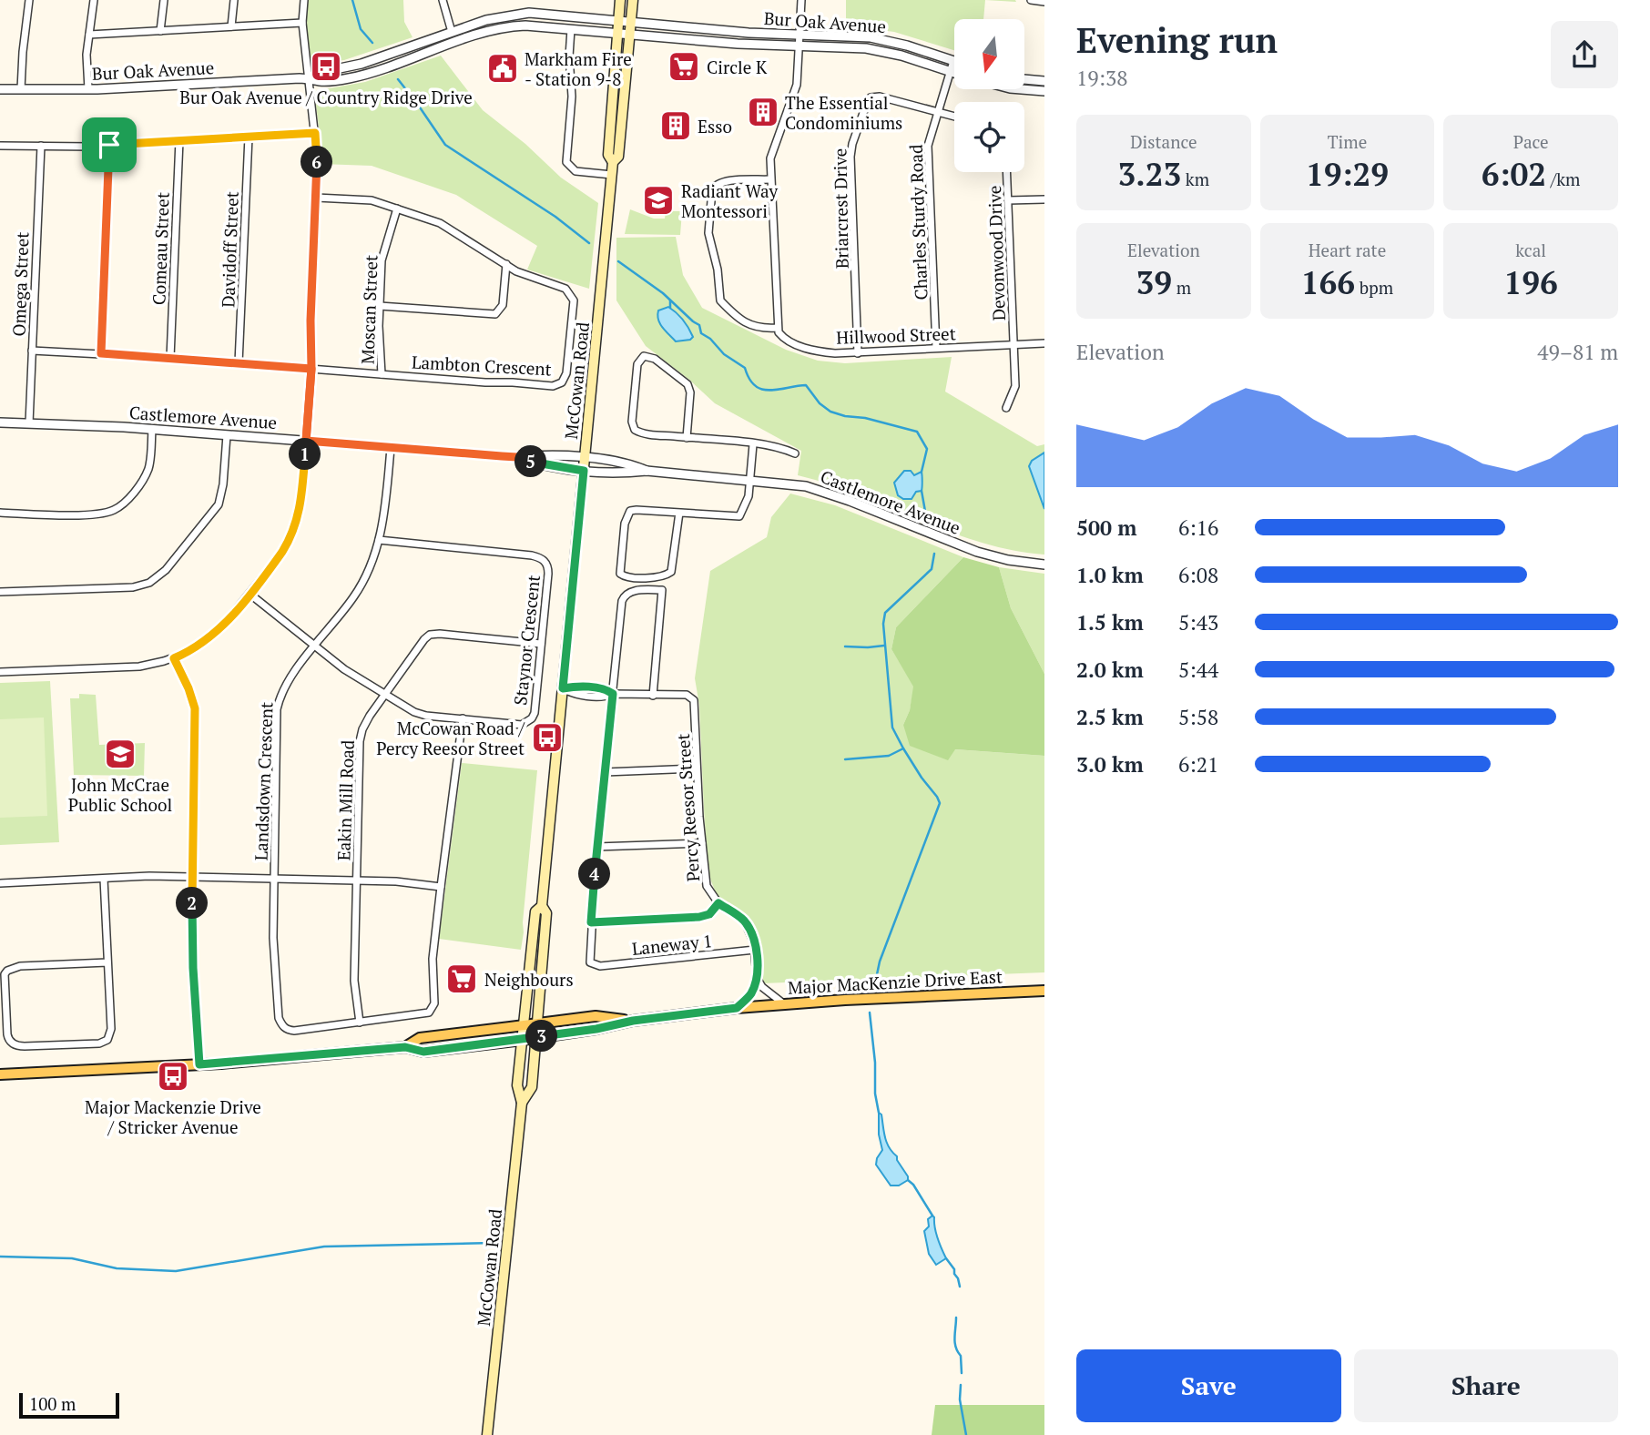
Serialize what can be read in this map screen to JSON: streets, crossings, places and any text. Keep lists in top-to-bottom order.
{
  "streets": {
    "main road": ["McCowan Road", "Major MacKenzie Drive East"],
    "street": [
      "Bur Oak Avenue",
      "Briarcrest Drive",
      "Charles Sturdy Road",
      "Comeau Street",
      "Davidoff Street",
      "Devonwood Drive",
      "Omega Street",
      "Moscan Street",
      "Hillwood Street",
      "Lambton Crescent",
      "Castlemore Avenue",
      "Staynor Crescent",
      "Landsdown Crescent",
      "Eakin Mill Road",
      "Percy Reesor Street",
      "Laneway 1"
    ]
  },
  "crossings": [
    ["Bur Oak Avenue", "Charles Sturdy Road"],
    ["Bur Oak Avenue", "McCowan Road"],
    ["Briarcrest Drive", "Charles Sturdy Road"],
    ["Briarcrest Drive", "Hillwood Street"],
    ["Charles Sturdy Road", "Hillwood Street"],
    ["Comeau Street", "Lambton Crescent"],
    ["Davidoff Street", "Lambton Crescent"],
    ["Devonwood Drive", "Hillwood Street"],
    ["Omega Street", "Lambton Crescent"],
    ["Omega Street", "Castlemore Avenue"],
    ["Moscan Street", "Lambton Crescent"],
    ["McCowan Road", "Castlemore Avenue"],
    ["McCowan Road", "Percy Reesor Street"],
    ["McCowan Road", "Major MacKenzie Drive East"],
    ["Castlemore Avenue", "Landsdown Crescent"],
    ["Staynor Crescent", "Landsdown Crescent"],
    ["Staynor Crescent", "Eakin Mill Road"],
    ["Landsdown Crescent", "Eakin Mill Road"]
  ],
  "places": {
    "bus stop": ["Bur Oak Avenue / Country Ridge Drive", "McCowan Road / Percy Reesor Street", "Major Mackenzie Drive / Stricker Avenue"],
    "supermarket": ["Circle K", "Neighbours"],
    "public building": ["Markham Fire - Station 9-8"],
    "building": ["The Essential Condominiums", "Esso"],
    "school or university": ["Radiant Way Montessori", "John McCrae Public School"]
  },
  "scale_bar": "100 m",
  "north": "bottom",
  "page": {
    "heading": ["Evening run", "19:38"],
    "stats": [
      ["Distance", "3.23 km"],
      ["Time", "19:29"],
      ["Pace", "6:02 /km"],
      ["Elevation", "39 m"],
      ["Heart rate", "166 bpm"],
      ["kcal", "196"]
    ],
    "pins": [
      "6",
      "1",
      "5",
      "4",
      "2",
      "3"
    ],
    "chart": ["Elevation", "49–81 m"],
    "list": [
      {
        "name": "500 m",
        "note": "6:16"
      },
      {
        "name": "1.0 km",
        "note": "6:08"
      },
      {
        "name": "1.5 km",
        "note": "5:43"
      },
      {
        "name": "2.0 km",
        "note": "5:44"
      },
      {
        "name": "2.5 km",
        "note": "5:58"
      },
      {
        "name": "3.0 km",
        "note": "6:21"
      }
    ],
    "buttons": ["Save", "Share"],
    "scale": "100 m"
  }
}
